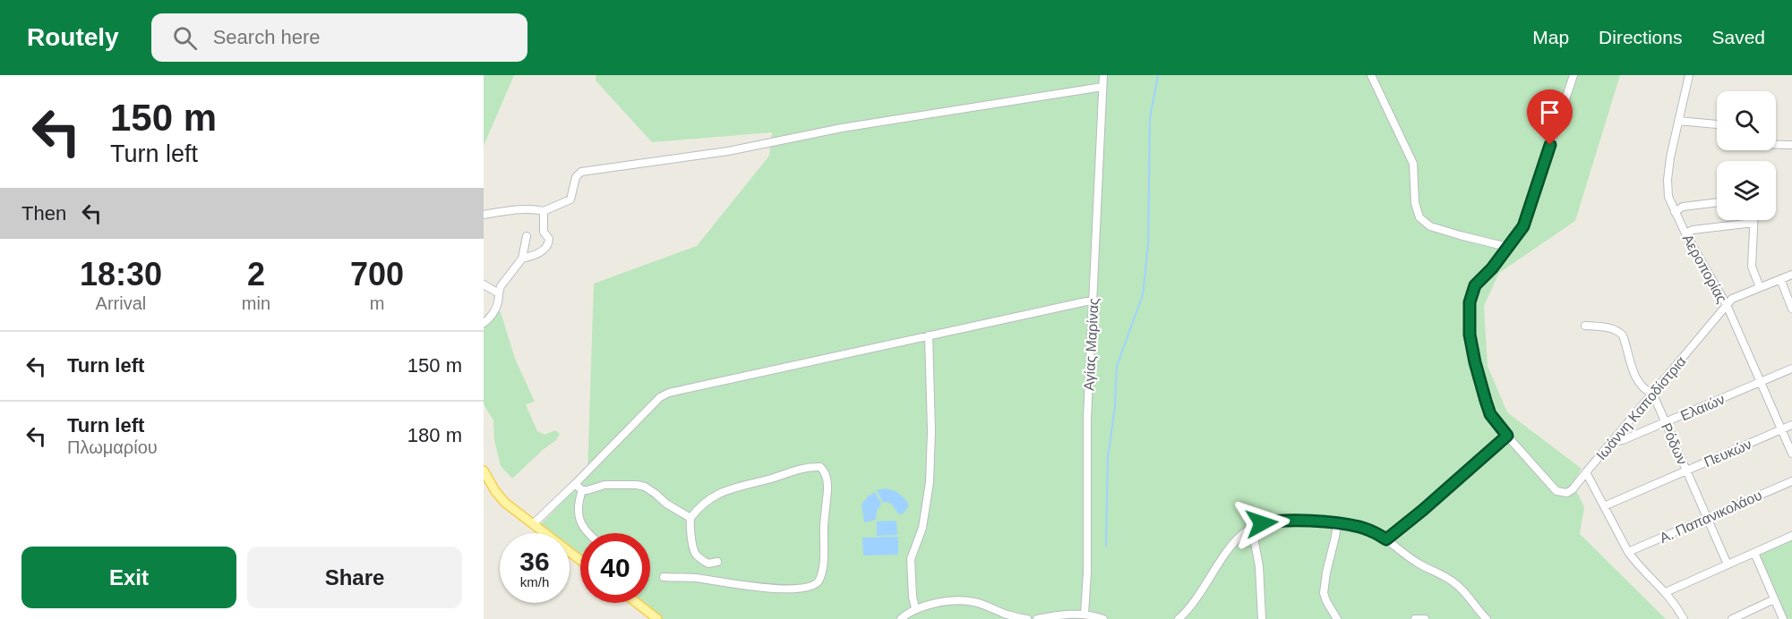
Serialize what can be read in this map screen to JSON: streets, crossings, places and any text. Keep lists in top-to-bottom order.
{
  "streets": {
    "street": [
      "Αεροπορίας",
      "Αγίας Μαρίνας",
      "Ελαιών",
      "Ιωάννη Καποδίστρια",
      "Ρόδων",
      "Πευκών",
      "Α. Παπανικολάου"
    ]
  },
  "crossings": [
    ["Αεροπορίας", "Ελαιών"],
    ["Αεροπορίας", "Ιωάννη Καποδίστρια"],
    ["Αεροπορίας", "Πευκών"],
    ["Ελαιών", "Ιωάννη Καποδίστρια"],
    ["Ελαιών", "Ρόδων"],
    ["Ιωάννη Καποδίστρια", "Ρόδων"],
    ["Ιωάννη Καποδίστρια", "Πευκών"],
    ["Ιωάννη Καποδίστρια", "Α. Παπανικολάου"],
    ["Ρόδων", "Πευκών"],
    ["Ρόδων", "Α. Παπανικολάου"]
  ],
  "page": {
    "header": "Routely",
    "search": "Search here",
    "nav": ["Map", "Directions", "Saved"],
    "turn": ["150 m", "Turn left"],
    "then": "Then",
    "eta": [
      "18:30",
      "Arrival",
      "2",
      "min",
      "700",
      "m"
    ],
    "list": [
      {
        "name": "Turn left",
        "value": "150 m"
      },
      {
        "name": "Turn left",
        "note": "Πλωμαρίου",
        "value": "180 m"
      }
    ],
    "speed": "36 km/h",
    "limit": "40",
    "buttons": ["Exit", "Share"]
  }
}
